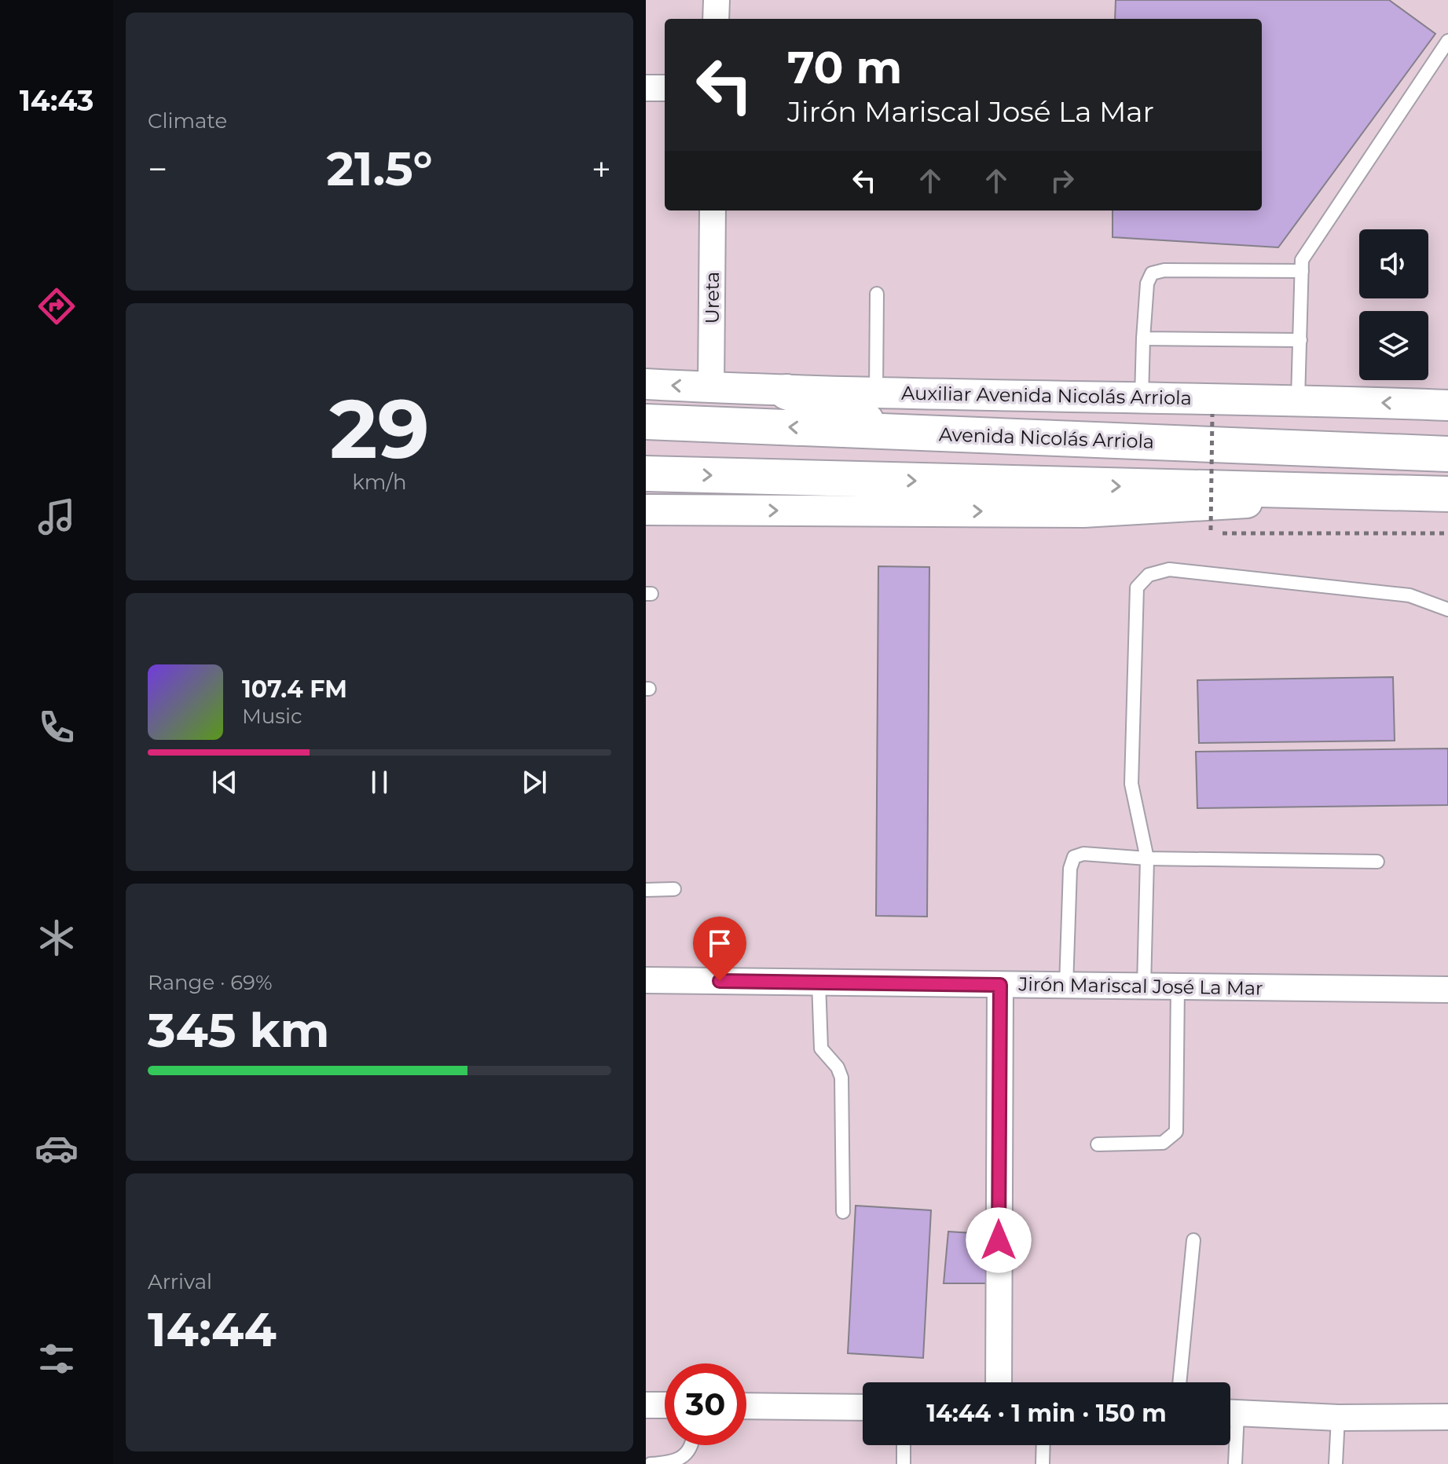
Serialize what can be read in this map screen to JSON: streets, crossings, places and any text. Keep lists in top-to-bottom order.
{
  "streets": {
    "main road": ["Avenida Nicolás Arriola"],
    "street": ["Ureta", "Auxiliar Avenida Nicolás Arriola", "Jirón Mariscal José La Mar"]
  },
  "crossings": [
    ["Ureta", "Auxiliar Avenida Nicolás Arriola"]
  ],
  "page": {
    "tabs": "14:43",
    "tile": [
      "Climate",
      ["29", "km/h"],
      ["Range · 69%", "345 km"],
      ["Arrival", "14:44"]
    ],
    "turn": ["70 m", "Jirón Mariscal José La Mar"],
    "heat": ["−", "21.5°", "+"],
    "song": ["107.4 FM", "Music"],
    "limit": "30",
    "trip": "14:44 · 1 min · 150 m"
  }
}
